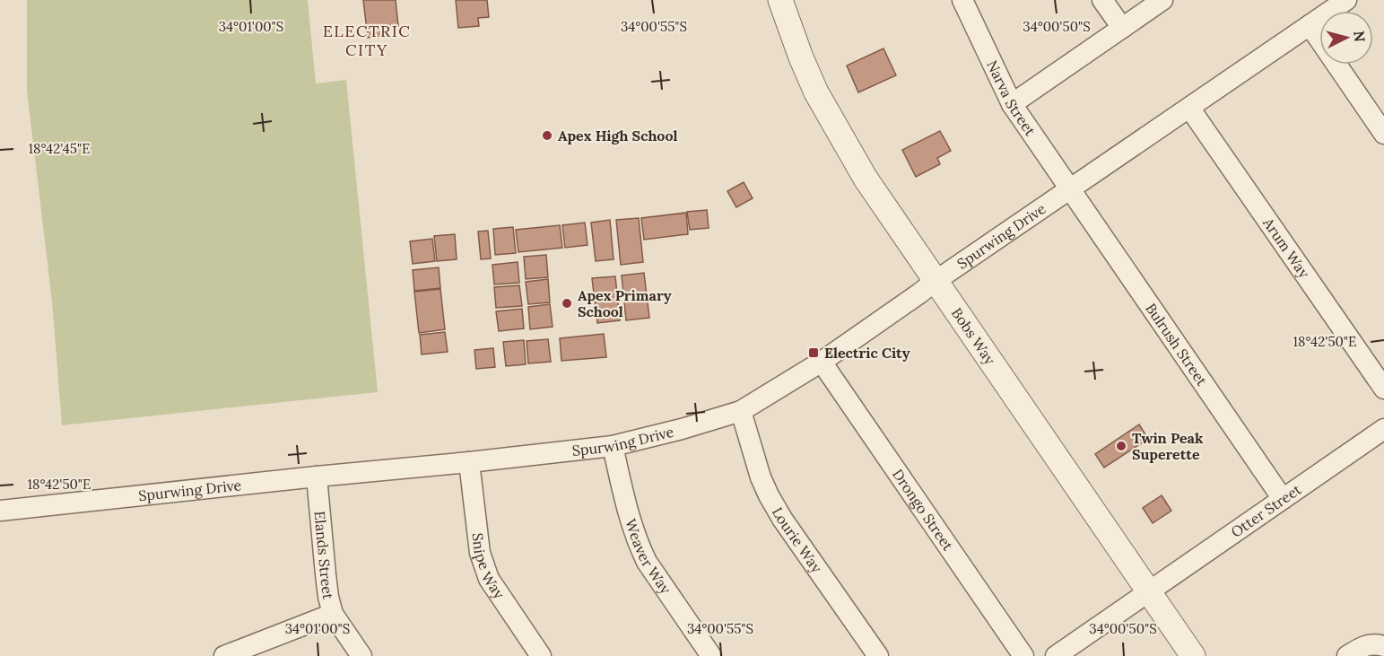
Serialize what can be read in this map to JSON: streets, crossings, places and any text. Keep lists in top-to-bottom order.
{
  "streets": {
    "street": [
      "Narva Street",
      "Spurwing Drive",
      "Arum Way",
      "Bobs Way",
      "Bulrush Street",
      "Drongo Street",
      "Otter Street",
      "Lourie Way",
      "Elands Street",
      "Weaver Way",
      "Snipe Way"
    ]
  },
  "crossings": [
    ["Narva Street", "Spurwing Drive"],
    ["Narva Street", "Bulrush Street"],
    ["Spurwing Drive", "Arum Way"],
    ["Spurwing Drive", "Bobs Way"],
    ["Spurwing Drive", "Bulrush Street"],
    ["Spurwing Drive", "Drongo Street"],
    ["Spurwing Drive", "Lourie Way"],
    ["Spurwing Drive", "Elands Street"],
    ["Spurwing Drive", "Weaver Way"],
    ["Spurwing Drive", "Snipe Way"],
    ["Bobs Way", "Otter Street"],
    ["Bulrush Street", "Otter Street"]
  ],
  "districts": ["ELECTRIC CITY"],
  "places": {
    "other": ["Apex High School", "Apex Primary School", "Twin Peak Superette"],
    "transit": ["Electric City"]
  },
  "north": "right",
  "coordinates": [
    "34°01'00\"S",
    "34°00'55\"S",
    "34°00'50\"S",
    "18°42'45\"E",
    "18°42'50\"E"
  ]
}
